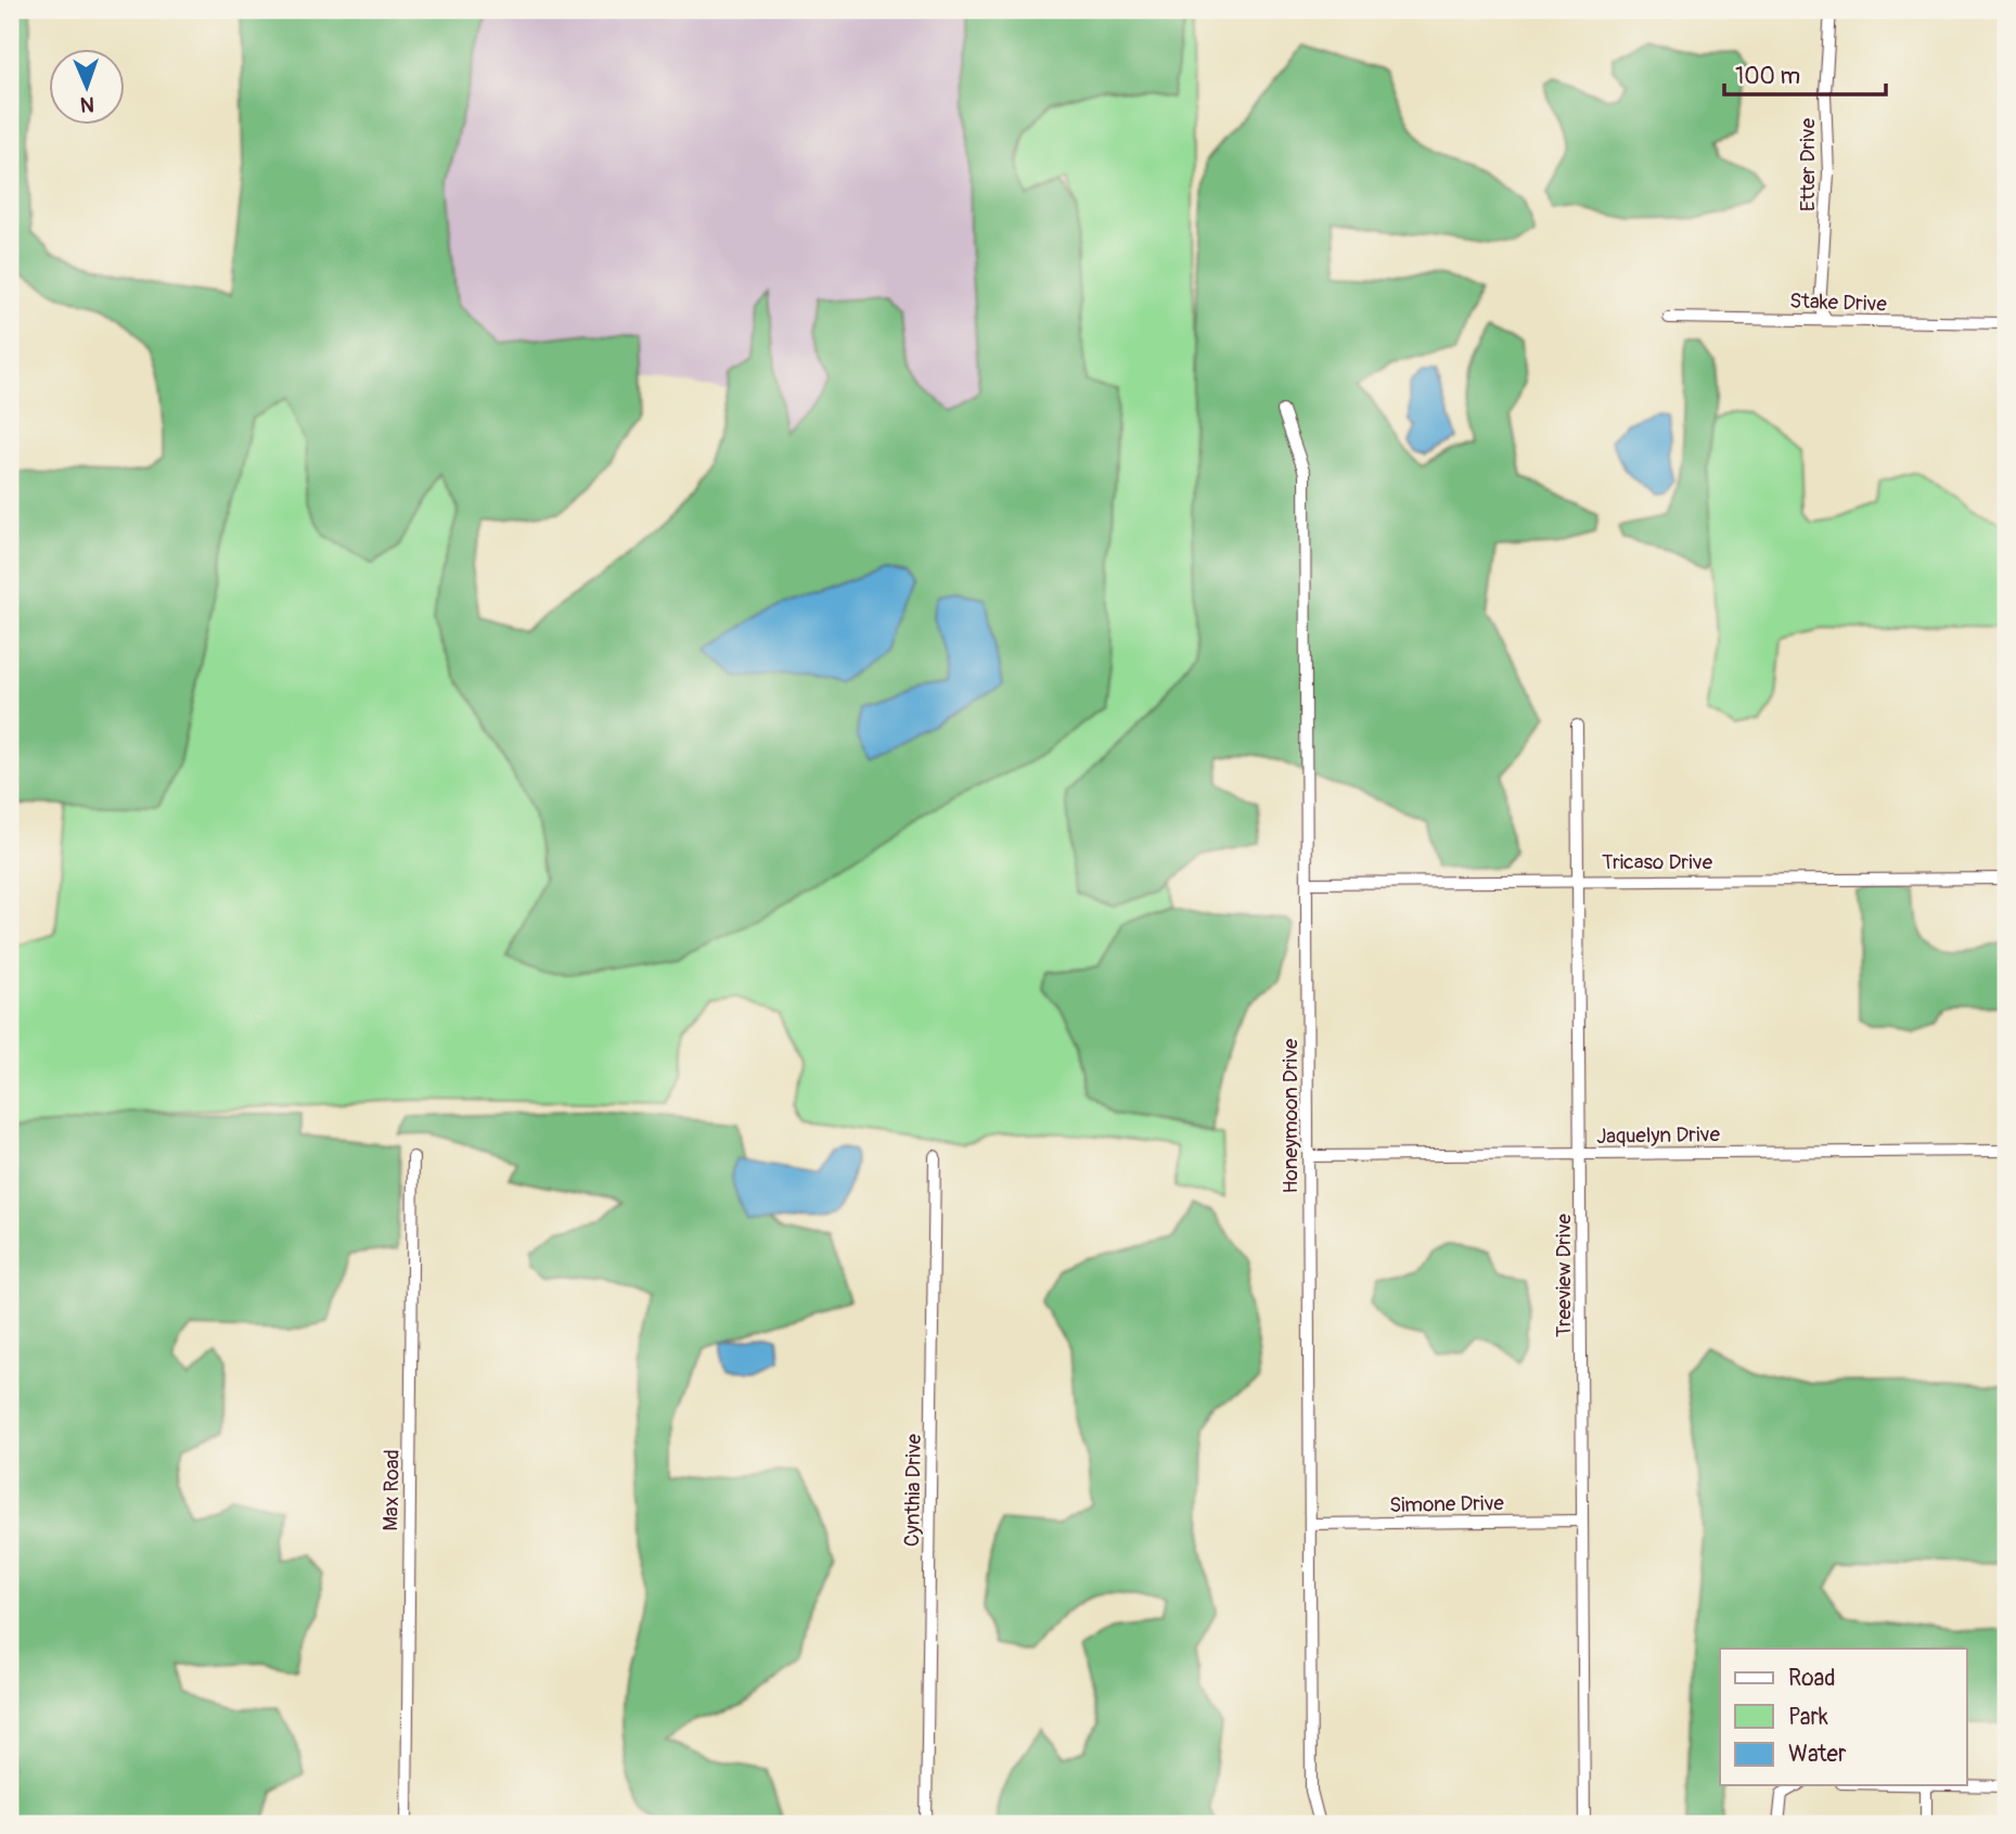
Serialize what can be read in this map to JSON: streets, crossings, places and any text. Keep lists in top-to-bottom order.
{
  "streets": {
    "street": [
      "Etter Drive",
      "Stake Drive",
      "Tricaso Drive",
      "Honeymoon Drive",
      "Jaquelyn Drive",
      "Treeview Drive",
      "Max Road",
      "Cynthia Drive",
      "Simone Drive"
    ]
  },
  "crossings": [
    ["Etter Drive", "Stake Drive"],
    ["Tricaso Drive", "Honeymoon Drive"],
    ["Tricaso Drive", "Treeview Drive"],
    ["Honeymoon Drive", "Jaquelyn Drive"],
    ["Honeymoon Drive", "Simone Drive"],
    ["Jaquelyn Drive", "Treeview Drive"],
    ["Treeview Drive", "Simone Drive"]
  ],
  "legend": ["Road", "Park", "Water"],
  "scale_bar": "100 m",
  "north": "bottom"
}
